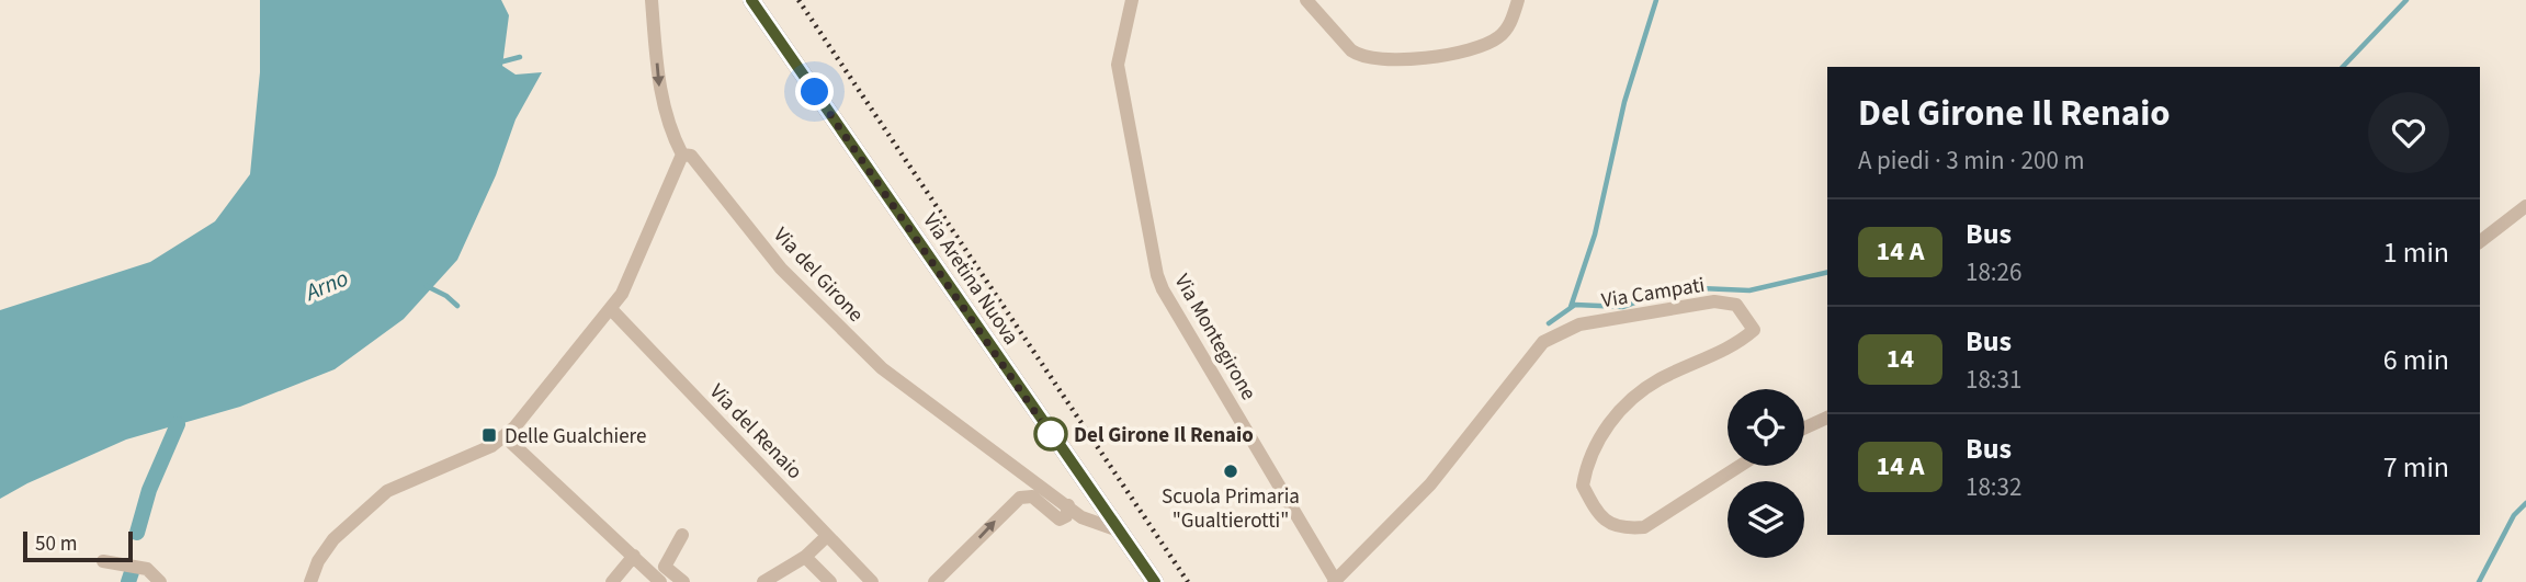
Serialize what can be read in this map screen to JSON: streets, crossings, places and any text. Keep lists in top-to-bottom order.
{
  "streets": {
    "main road": ["Via Aretina Nuova"],
    "street": [
      "Via del Girone",
      "Via Campati",
      "Via Montegirone",
      "Via del Renaio"
    ]
  },
  "crossings": [
    ["Via del Girone", "Via Aretina Nuova"],
    ["Via Campati", "Via Montegirone"]
  ],
  "water": ["Arno"],
  "places": {
    "other": ["Del Girone Il Renaio", "Scuola Primaria \"Gualtierotti\""],
    "transit": ["Delle Gualchiere"]
  },
  "scale_bar": "50 m",
  "page": {
    "heading": ["Del Girone Il Renaio", "A piedi · 3 min · 200 m"],
    "list": [
      {
        "mark": "14 A",
        "name": "Bus",
        "note": "18:26",
        "value": "1 min"
      },
      {
        "mark": "14",
        "name": "Bus",
        "note": "18:31",
        "value": "6 min"
      },
      {
        "mark": "14 A",
        "name": "Bus",
        "note": "18:32",
        "value": "7 min"
      }
    ],
    "scale": "50 m"
  }
}
